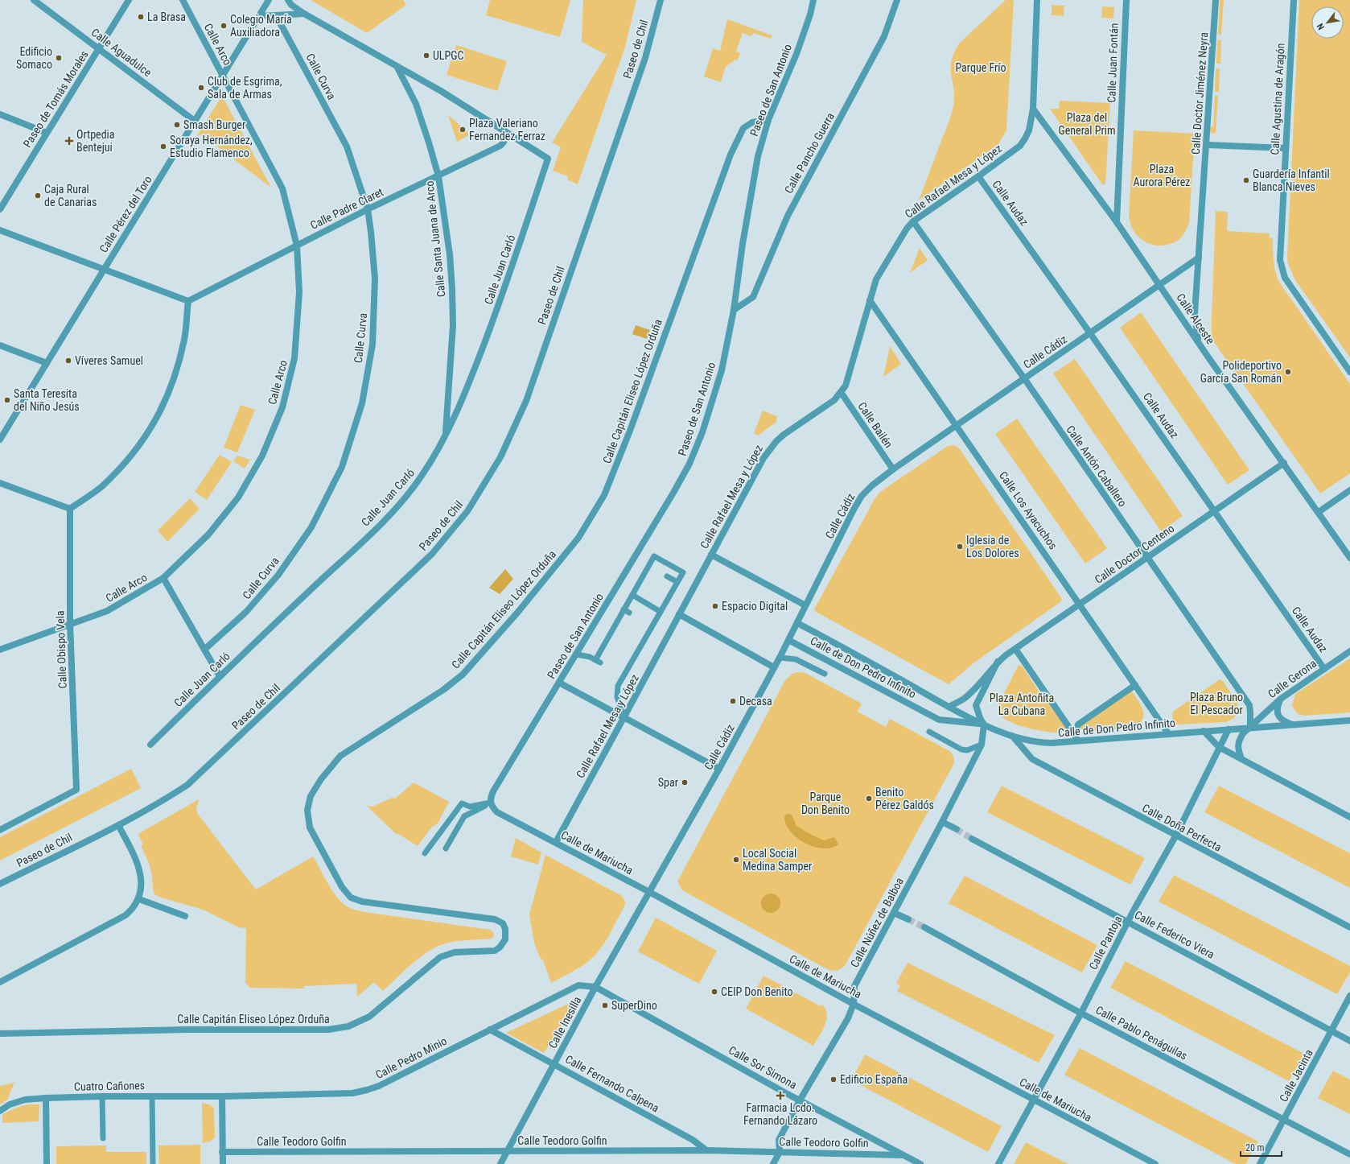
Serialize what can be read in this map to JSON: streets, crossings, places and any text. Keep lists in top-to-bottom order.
{
  "streets": {
    "street": [
      "Calle Arco",
      "Paseo de Chil",
      "Calle Aguadulce",
      "Calle Juan Fontán",
      "Calle Curva",
      "Paseo de San Antonio",
      "Calle Doctor Jiménez Neyra",
      "Paseo de Tomás Morales",
      "Calle Agustina de Aragón",
      "Calle Pancho Guerra",
      "Calle Rafael Mesa y López",
      "Calle Audaz",
      "Calle Padre Claret",
      "Calle Pérez del Toro",
      "Calle Santa Juana de Arco",
      "Calle Juan Carló",
      "Calle Alceste",
      "Calle Cádiz",
      "Calle Capitán Eliseo López Orduña",
      "Calle Bailén",
      "Calle Antón Caballero",
      "Calle Los Ayacuchos",
      "Calle Doctor Centeno",
      "Calle Obispo Vela",
      "Calle de Don Pedro Infinito",
      "Calle Gerona",
      "Calle Doña Perfecta",
      "Calle de Mariucha",
      "Calle Núñez de Balboa",
      "Calle Federico Viera",
      "Calle Pantoja",
      "Calle Inesilla",
      "Calle Pablo Penáguilas",
      "Calle Pedro Minio",
      "Calle Sor Simona",
      "Calle Jacinta",
      "Calle Fernando Calpena",
      "Cuatro Cañones",
      "Calle Teodoro Golfin"
    ]
  },
  "crossings": [
    ["Calle Arco", "Calle Padre Claret"],
    ["Calle Arco", "Calle Pérez del Toro"],
    ["Calle Arco", "Calle Obispo Vela"],
    ["Calle Aguadulce", "Paseo de Tomás Morales"],
    ["Calle Aguadulce", "Calle Pérez del Toro"],
    ["Calle Juan Fontán", "Calle Alceste"],
    ["Calle Curva", "Calle Padre Claret"],
    ["Paseo de San Antonio", "Calle Pancho Guerra"],
    ["Paseo de San Antonio", "Calle Capitán Eliseo López Orduña"],
    ["Paseo de San Antonio", "Calle de Mariucha"],
    ["Calle Doctor Jiménez Neyra", "Calle Alceste"],
    ["Calle Doctor Jiménez Neyra", "Calle Cádiz"],
    ["Calle Rafael Mesa y López", "Calle Audaz"],
    ["Calle Rafael Mesa y López", "Calle Alceste"],
    ["Calle Rafael Mesa y López", "Calle Bailén"],
    ["Calle Rafael Mesa y López", "Calle Antón Caballero"],
    ["Calle Rafael Mesa y López", "Calle Los Ayacuchos"],
    ["Calle Rafael Mesa y López", "Calle de Mariucha"],
    ["Calle Audaz", "Calle Cádiz"],
    ["Calle Audaz", "Calle Doctor Centeno"],
    ["Calle Audaz", "Calle Gerona"],
    ["Calle Padre Claret", "Calle Santa Juana de Arco"],
    ["Calle Padre Claret", "Calle Juan Carló"],
    ["Calle Santa Juana de Arco", "Calle Juan Carló"],
    ["Calle Alceste", "Calle Cádiz"],
    ["Calle Alceste", "Calle Doctor Centeno"],
    ["Calle Cádiz", "Calle Bailén"],
    ["Calle Cádiz", "Calle Antón Caballero"],
    ["Calle Cádiz", "Calle Los Ayacuchos"],
    ["Calle Cádiz", "Calle de Don Pedro Infinito"],
    ["Calle Cádiz", "Calle de Mariucha"],
    ["Calle Cádiz", "Calle Inesilla"],
    ["Calle Antón Caballero", "Calle Doctor Centeno"],
    ["Calle Antón Caballero", "Calle de Don Pedro Infinito"],
    ["Calle Antón Caballero", "Calle Gerona"],
    ["Calle Los Ayacuchos", "Calle Doctor Centeno"],
    ["Calle Los Ayacuchos", "Calle de Don Pedro Infinito"],
    ["Calle Doctor Centeno", "Calle de Don Pedro Infinito"],
    ["Calle Doctor Centeno", "Calle Núñez de Balboa"],
    ["Calle de Don Pedro Infinito", "Calle Gerona"],
    ["Calle de Don Pedro Infinito", "Calle Doña Perfecta"],
    ["Calle de Don Pedro Infinito", "Calle Núñez de Balboa"],
    ["Calle de Don Pedro Infinito", "Calle Pantoja"],
    ["Calle Doña Perfecta", "Calle Pantoja"],
    ["Calle de Mariucha", "Calle Núñez de Balboa"],
    ["Calle de Mariucha", "Calle Pantoja"],
    ["Calle de Mariucha", "Calle Inesilla"],
    ["Calle Núñez de Balboa", "Calle Sor Simona"],
    ["Calle Núñez de Balboa", "Calle Teodoro Golfin"],
    ["Calle Federico Viera", "Calle Pantoja"],
    ["Calle Federico Viera", "Calle Jacinta"],
    ["Calle Pantoja", "Calle Pablo Penáguilas"],
    ["Calle Inesilla", "Calle Pedro Minio"],
    ["Calle Inesilla", "Calle Sor Simona"],
    ["Calle Inesilla", "Calle Fernando Calpena"],
    ["Calle Inesilla", "Calle Teodoro Golfin"],
    ["Calle Pablo Penáguilas", "Calle Jacinta"],
    ["Calle Pedro Minio", "Calle Sor Simona"],
    ["Calle Pedro Minio", "Calle Fernando Calpena"],
    ["Calle Pedro Minio", "Cuatro Cañones"],
    ["Calle Sor Simona", "Calle Teodoro Golfin"],
    ["Calle Fernando Calpena", "Calle Teodoro Golfin"]
  ],
  "parks": [
    "Parque Frío",
    "Plaza del General Prim",
    "Plaza Aurora Pérez",
    "Plaza Bruno El Pescador",
    "Plaza Antoñita La Cubana",
    "Parque Don Benito"
  ],
  "places": {
    "other": [
      "La Brasa",
      "Colegio María Auxiliadora",
      "ULPGC",
      "Edificio Somaco",
      "Club de Esgrima, Sala de Armas",
      "Smash Burger",
      "Plaza Valeriano Fernandez Ferraz",
      "Soraya Hernández, Estudio Flamenco",
      "Guardería Infantil Blanca Nieves",
      "Caja Rural de Canarias",
      "Víveres Samuel",
      "Polideportivo García San Román",
      "Santa Teresita del Niño Jesús",
      "Iglesia de Los Dolores",
      "Espacio Digital",
      "Decasa",
      "Spar",
      "Benito Pérez Galdós",
      "Local Social Medina Samper",
      "CEIP Don Benito",
      "SuperDino",
      "Edificio España"
    ],
    "health": ["Ortpedia Bentejui", "Farmacia Lcdo. Fernando Lázaro"]
  },
  "scale_bar": "20 m",
  "north": "bottom left"
}
